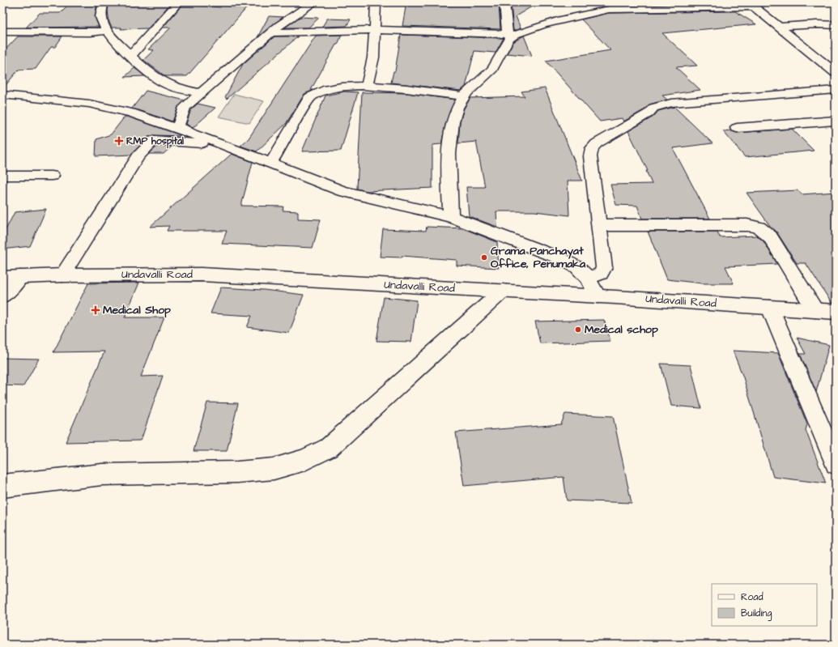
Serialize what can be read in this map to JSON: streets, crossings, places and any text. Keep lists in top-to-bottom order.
{
  "streets": {
    "street": ["Undavalli Road"]
  },
  "places": {
    "health": ["RMP hospital", "Medical Shop"],
    "other": ["Grama Panchayat Office, Penumaka", "Medical schop"]
  },
  "legend": ["Road", "Building"]
}
